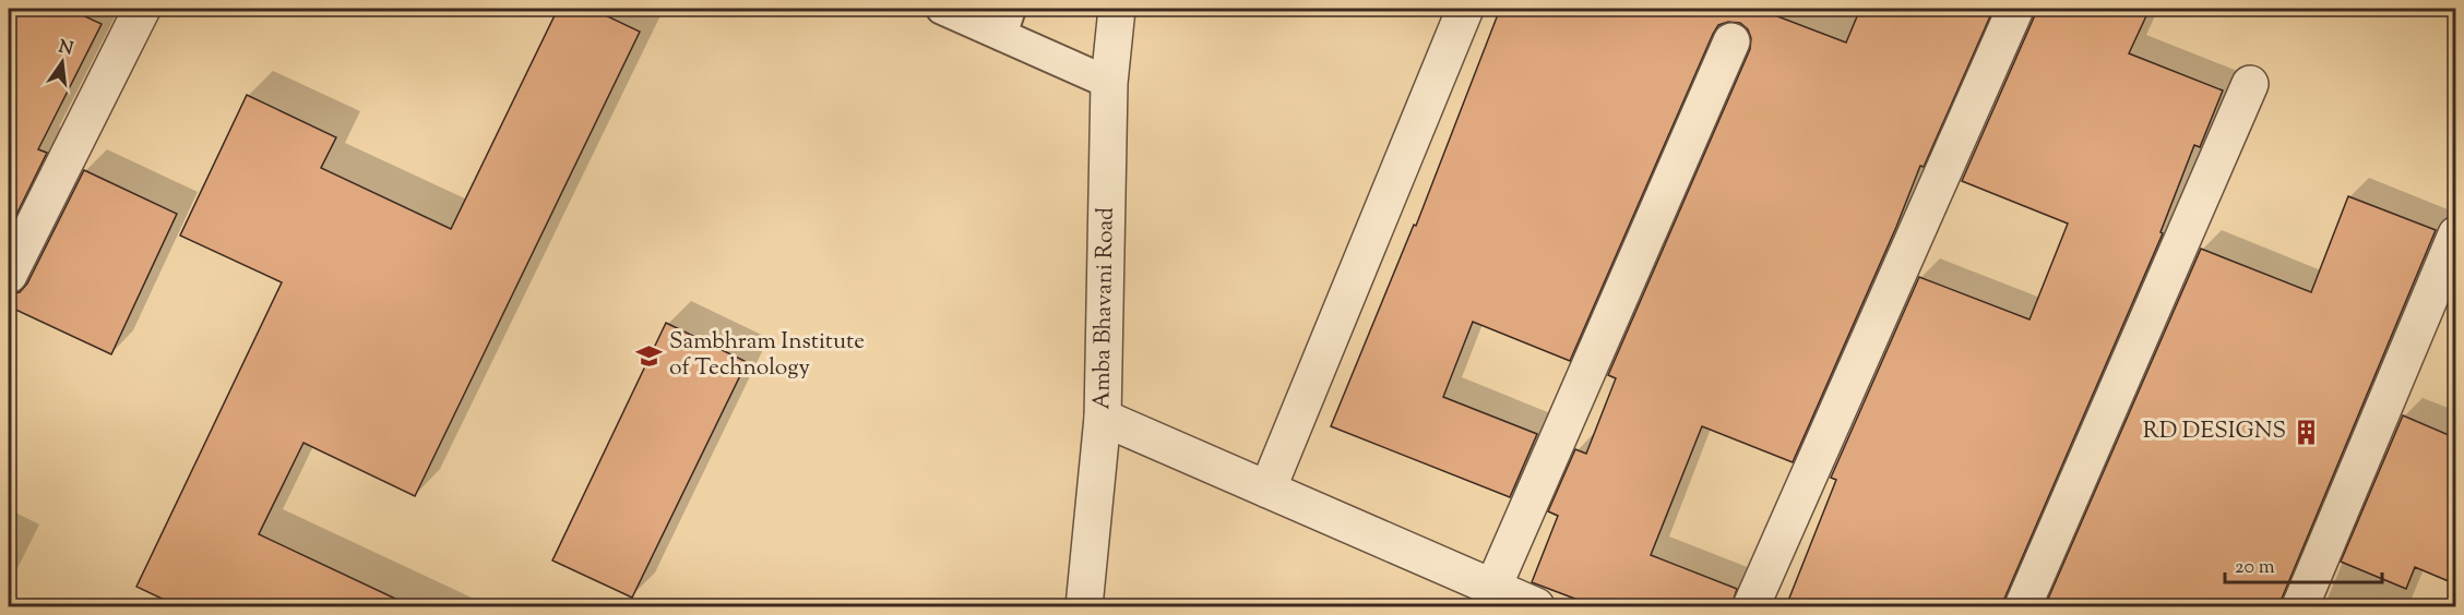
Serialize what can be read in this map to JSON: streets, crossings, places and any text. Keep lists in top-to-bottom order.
{
  "streets": {
    "street": ["Amba Bhavani Road"]
  },
  "places": {
    "school or university": ["Sambhram Institute of Technology"],
    "building": ["RD DESIGNS"]
  },
  "scale_bar": "20 m",
  "north": "top"
}
